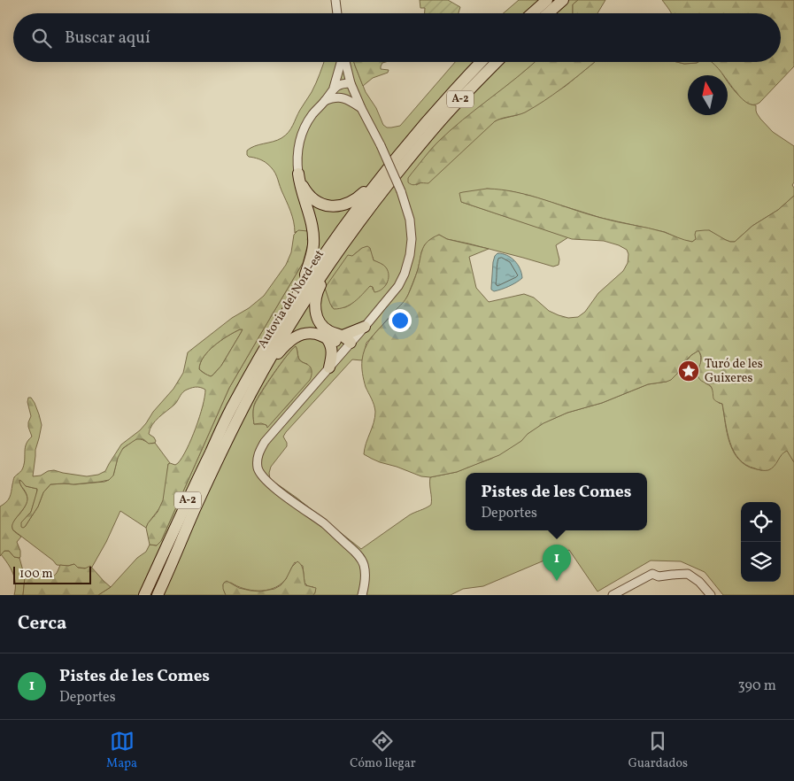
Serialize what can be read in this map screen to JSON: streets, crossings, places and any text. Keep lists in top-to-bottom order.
{
  "streets": {
    "highway": ["A-2", "Autovia del Nord-est"]
  },
  "places": {
    "place": ["Turó de les Guixeres"]
  },
  "scale_bar": "100 m",
  "north": "top",
  "page": {
    "search": "Buscar aquí",
    "popup": ["Pistes de les Comes", "Deportes"],
    "pins": "1",
    "scale": "100 m",
    "heading": "Cerca",
    "list": [
      {
        "mark": "1",
        "name": "Pistes de les Comes",
        "note": "Deportes",
        "value": "390 m"
      }
    ],
    "nav": ["Mapa", "Cómo llegar", "Guardados"]
  }
}
